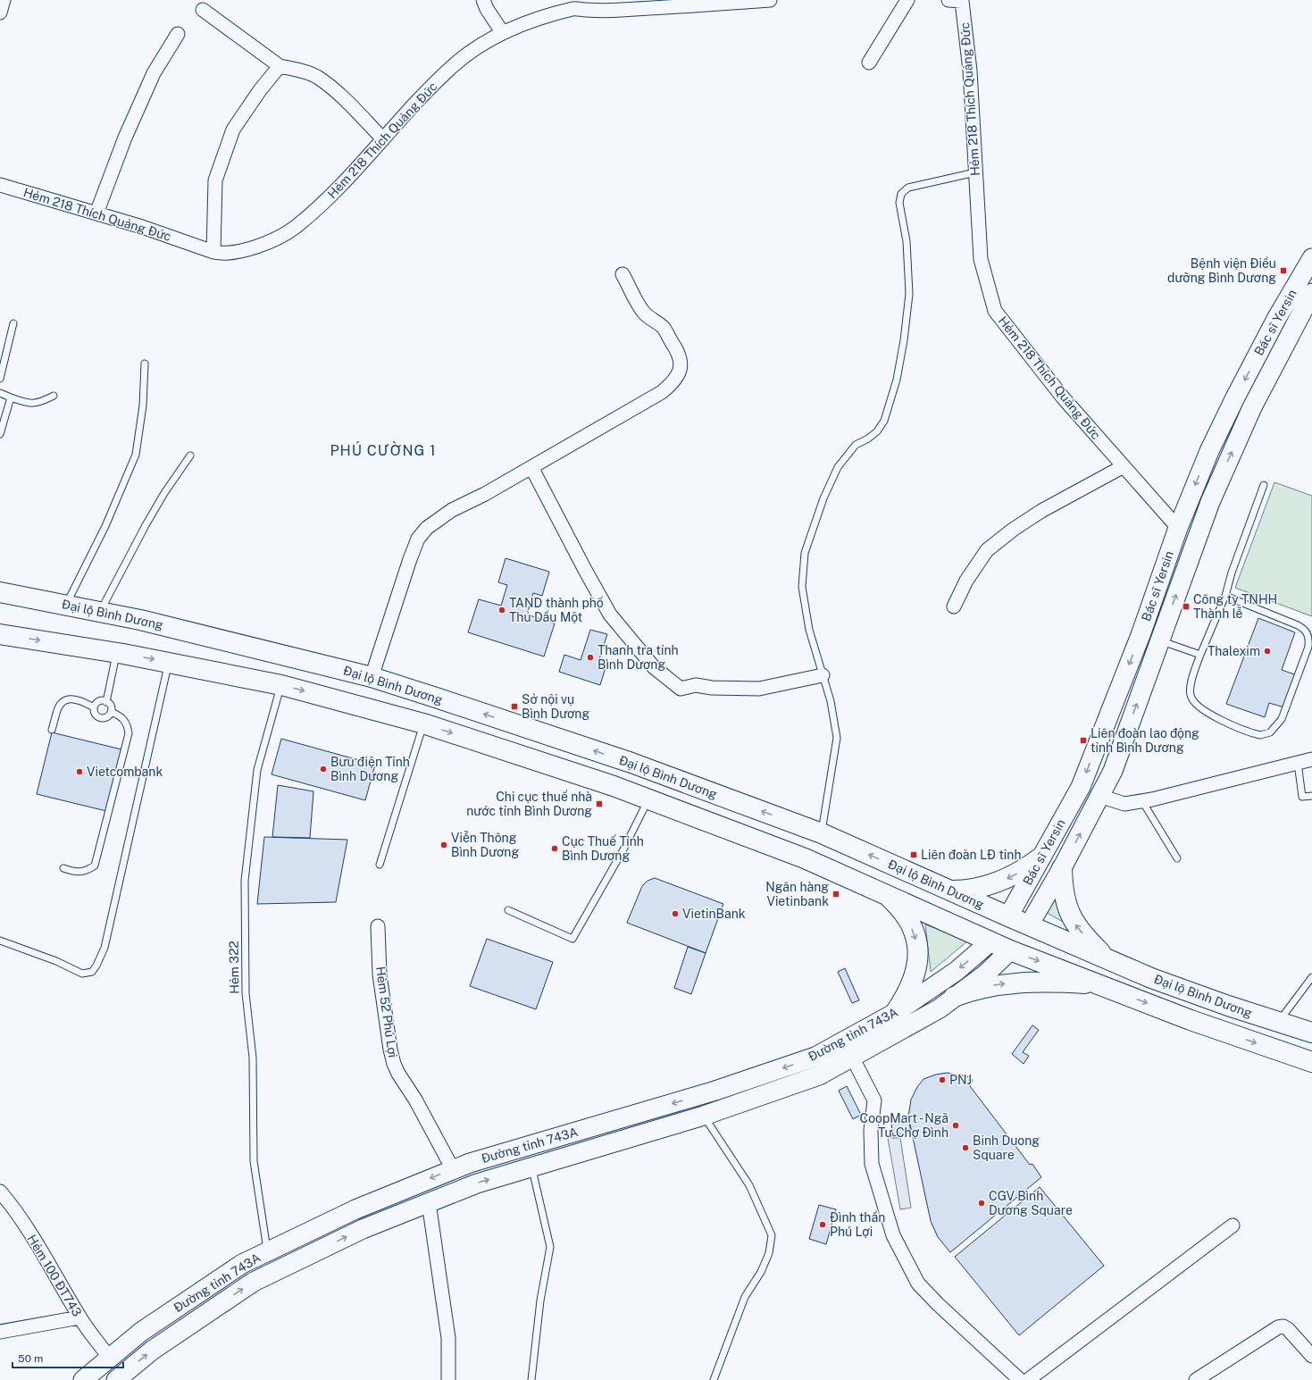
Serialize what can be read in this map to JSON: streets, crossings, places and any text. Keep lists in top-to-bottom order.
{
  "streets": {
    "highway": ["Đại lộ Bình Dương"],
    "main road": ["Bác sĩ Yersin", "Đường tỉnh 743A"],
    "street": ["Hẻm 218 Thích Quảng Đức", "Hẻm 52 Phú Lợi", "Hẻm 100 ĐT743"],
    "lane": ["Hẻm 322"]
  },
  "crossings": [
    ["Hẻm 218 Thích Quảng Đức", "Bác sĩ Yersin"],
    ["Bác sĩ Yersin", "Đại lộ Bình Dương"],
    ["Đại lộ Bình Dương", "Hẻm 322"],
    ["Đại lộ Bình Dương", "Đường tỉnh 743A"],
    ["Hẻm 322", "Đường tỉnh 743A"],
    ["Hẻm 52 Phú Lợi", "Đường tỉnh 743A"],
    ["Đường tỉnh 743A", "Hẻm 100 ĐT743"]
  ],
  "districts": ["PHÚ CƯỜNG 1"],
  "places": {
    "transit": [
      "Bệnh viện Điều dưỡng Bình Dương",
      "Công ty TNHH Thành lễ",
      "Sở nội vụ Bình Dương",
      "Liên đoàn lao động tỉnh Bình Dương",
      "Chi cục thuế nhà nước tỉnh Bình Dương",
      "Liên đoàn LĐ tỉnh",
      "Ngân hàng Vietinbank"
    ],
    "other": [
      "TAND thành phố Thủ Dầu Một",
      "Thalexim",
      "Thanh tra tỉnh Bình Dương",
      "Bưu điện Tỉnh Bình Dương",
      "Vietcombank",
      "Viễn Thông Bình Dương",
      "Cục Thuế Tỉnh Bình Dương",
      "VietinBank",
      "PNJ",
      "CoopMart - Ngã Tư Chợ Đình",
      "Binh Duong Square",
      "CGV Bình Dương Square",
      "Đình thần Phú Lợi"
    ]
  },
  "scale_bar": "50 m"
}
